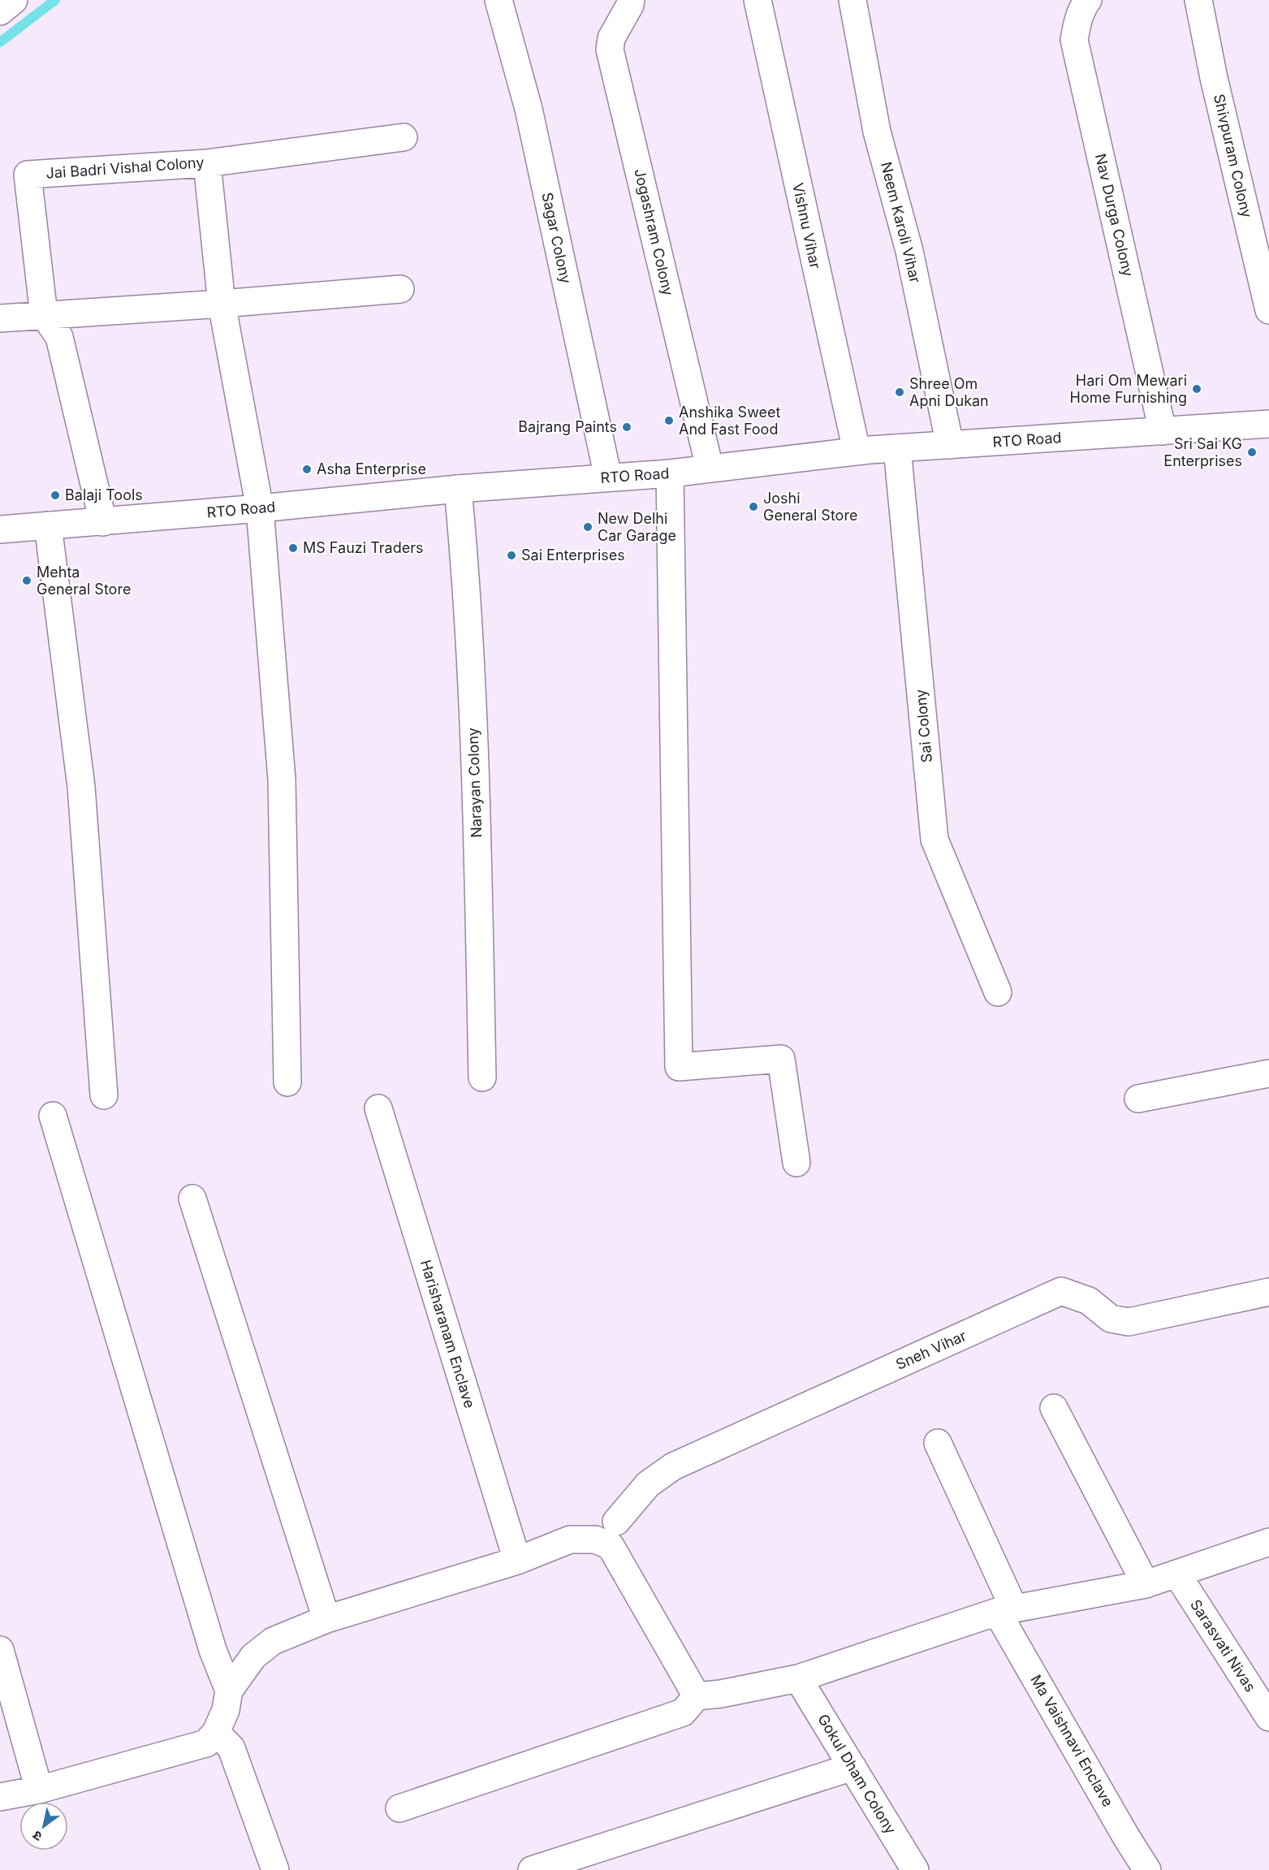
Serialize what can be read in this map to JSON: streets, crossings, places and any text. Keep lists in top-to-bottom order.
{
  "streets": {
    "street": [
      "Shivpuram Colony",
      "Jai Badri Vishal Colony",
      "Nav Durga Colony",
      "Neem Karoli Vihar",
      "Vishnu Vihar",
      "Jogashram Colony",
      "Sagar Colony",
      "RTO Road",
      "Sai Colony",
      "Narayan Colony",
      "Harisharanam Enclave",
      "Sneh Vihar",
      "Sarasvati Nivas",
      "Ma Vaishnavi Enclave",
      "Gokul Dham Colony"
    ]
  },
  "crossings": [
    ["Jai Badri Vishal Colony", "RTO Road"],
    ["Nav Durga Colony", "RTO Road"],
    ["Neem Karoli Vihar", "RTO Road"],
    ["Vishnu Vihar", "RTO Road"],
    ["Jogashram Colony", "RTO Road"],
    ["Sagar Colony", "RTO Road"],
    ["RTO Road", "Sai Colony"],
    ["RTO Road", "Narayan Colony"]
  ],
  "places": [
    "Hari Om Mewari Home Furnishing",
    "Shree Om Apni Dukan",
    "Anshika Sweet And Fast Food",
    "Bajrang Paints",
    "Sri Sai KG Enterprises",
    "Asha Enterprise",
    "Balaji Tools",
    "Joshi General Store",
    "New Delhi Car Garage",
    "MS Fauzi Traders",
    "Sai Enterprises",
    "Mehta General Store"
  ],
  "north": "bottom left"
}
